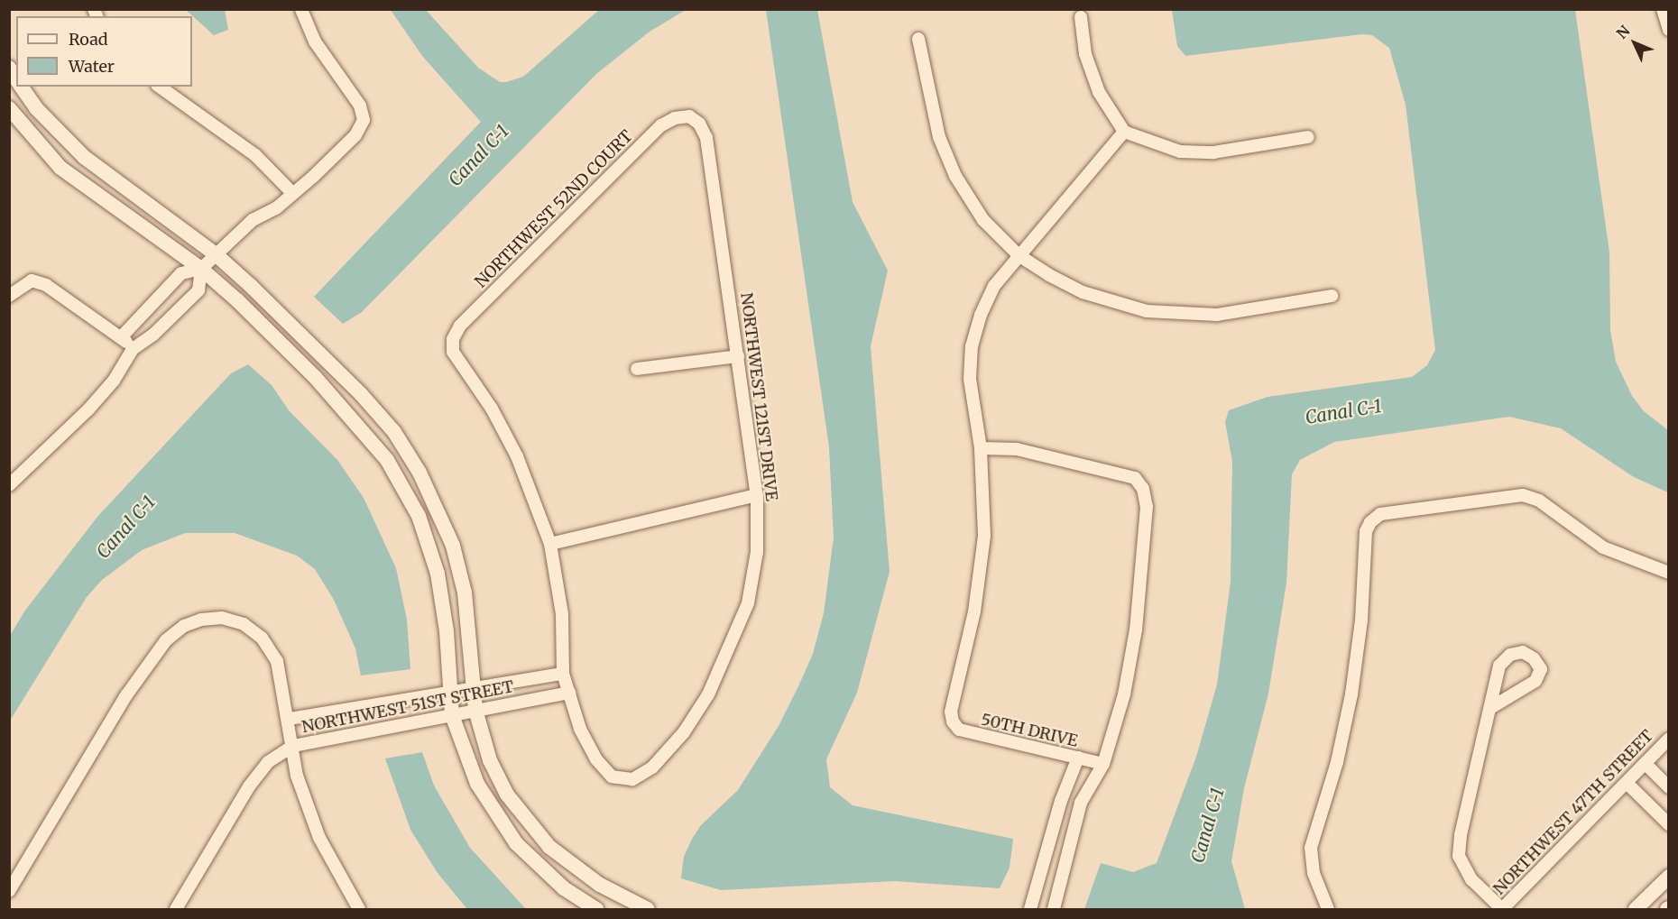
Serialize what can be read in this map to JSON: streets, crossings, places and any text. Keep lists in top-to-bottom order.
{
  "streets": {
    "street": [
      "NORTHWEST 52ND COURT",
      "NORTHWEST 121ST DRIVE",
      "NORTHWEST 51ST STREET",
      "50TH DRIVE",
      "NORTHWEST 47TH STREET"
    ]
  },
  "crossings": [
    ["NORTHWEST 52ND COURT", "NORTHWEST 121ST DRIVE"],
    ["NORTHWEST 121ST DRIVE", "NORTHWEST 51ST STREET"]
  ],
  "water": ["Canal C-1"],
  "legend": ["Road", "Water"],
  "north": "top left"
}
